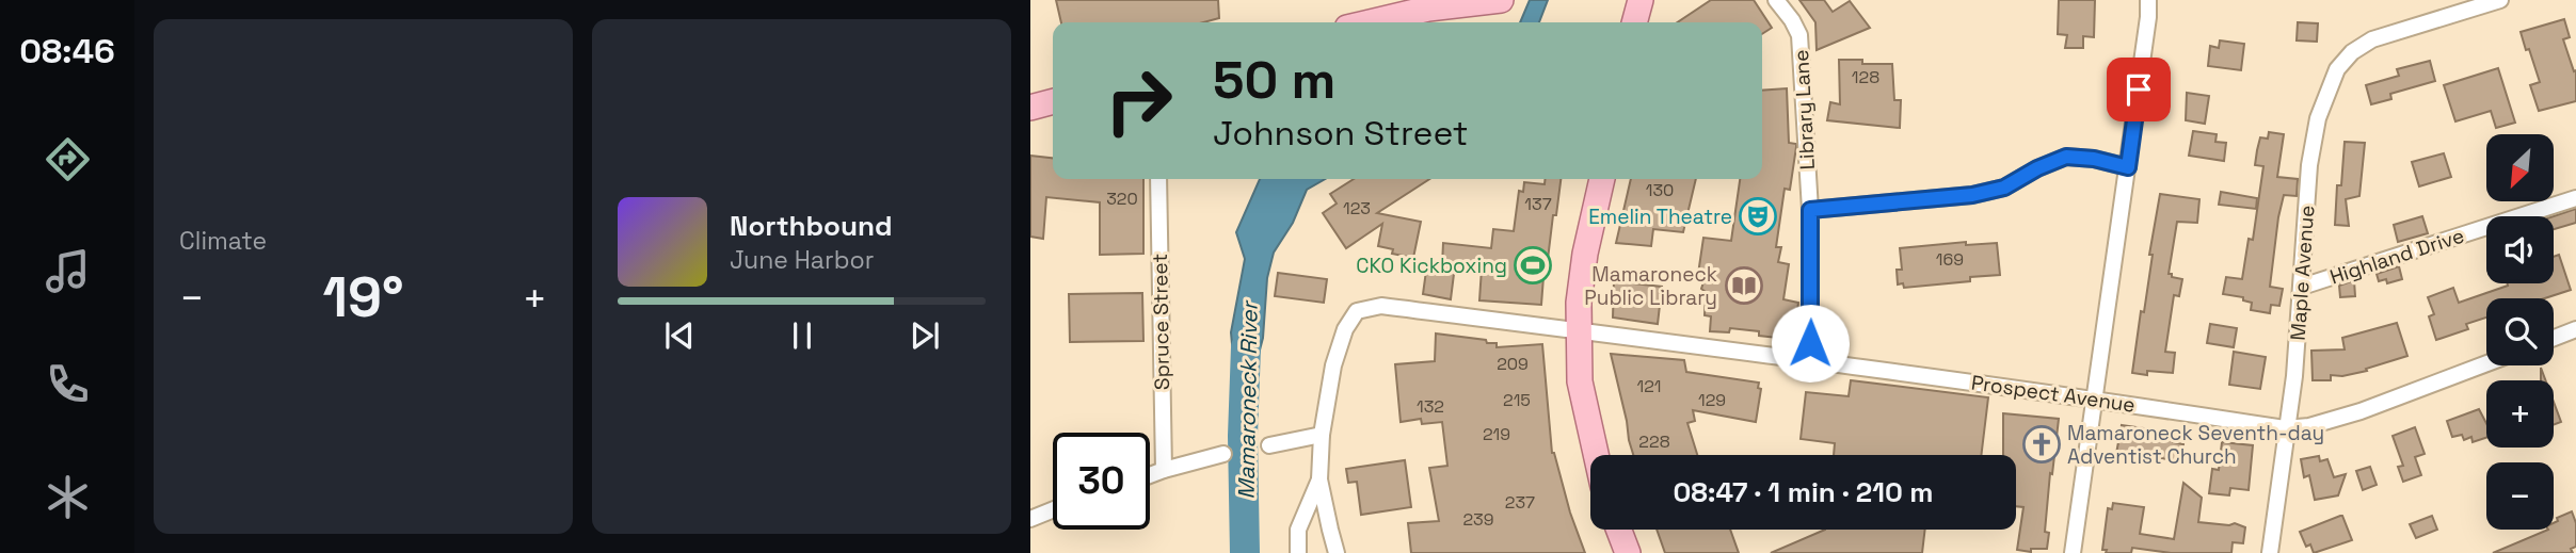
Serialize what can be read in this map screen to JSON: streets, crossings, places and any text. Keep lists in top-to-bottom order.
{
  "streets": {
    "street": [
      "Library Lane",
      "Highland Drive",
      "Maple Avenue",
      "Spruce Street",
      "Prospect Avenue"
    ]
  },
  "crossings": [
    ["Library Lane", "Prospect Avenue"],
    ["Highland Drive", "Maple Avenue"],
    ["Maple Avenue", "Prospect Avenue"]
  ],
  "water": ["Mamaroneck River"],
  "places": {
    "theatre": ["Emelin Theatre"],
    "sports": ["CKO Kickboxing"],
    "library": ["Mamaroneck Public Library"],
    "church": ["Mamaroneck Seventh-day Adventist Church"]
  },
  "house_numbers": [
    "128",
    "130",
    "320",
    "137",
    "123",
    "169",
    "209",
    "121",
    "215",
    "129",
    "132",
    "219",
    "228",
    "237",
    "239"
  ],
  "north": "bottom left",
  "page": {
    "tabs": "08:46",
    "tile": "Climate",
    "turn": ["50 m", "Johnson Street"],
    "map_buttons": ["+", "−"],
    "song": ["Northbound", "June Harbor"],
    "heat": ["−", "19°", "+"],
    "limit": "30",
    "trip": "08:47 · 1 min · 210 m"
  }
}
